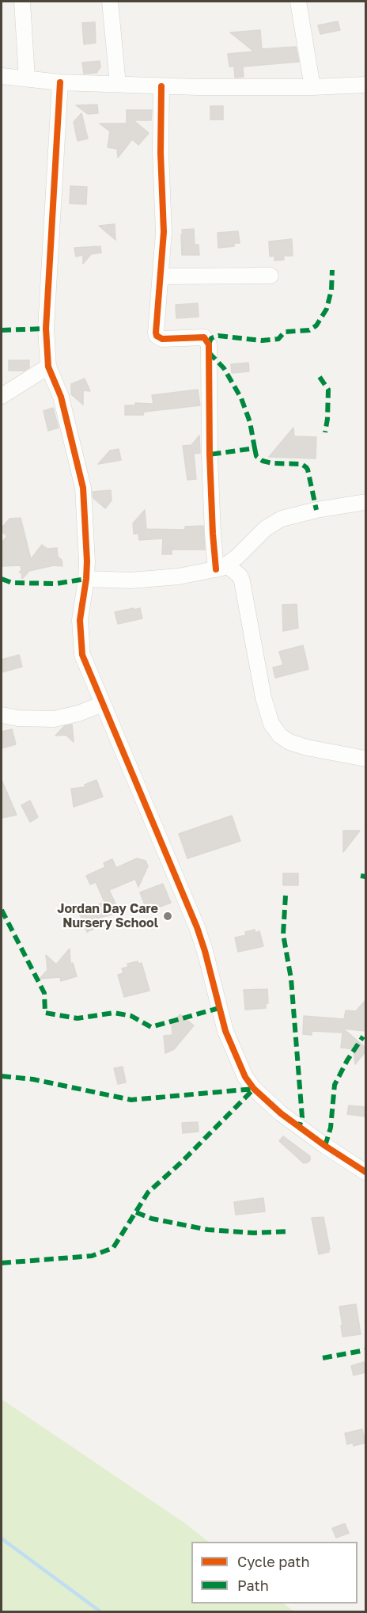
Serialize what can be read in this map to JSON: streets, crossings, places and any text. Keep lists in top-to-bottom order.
{
  "places": ["Jordan Day Care Nursery School"],
  "legend": ["Cycle path", "Path"]
}
